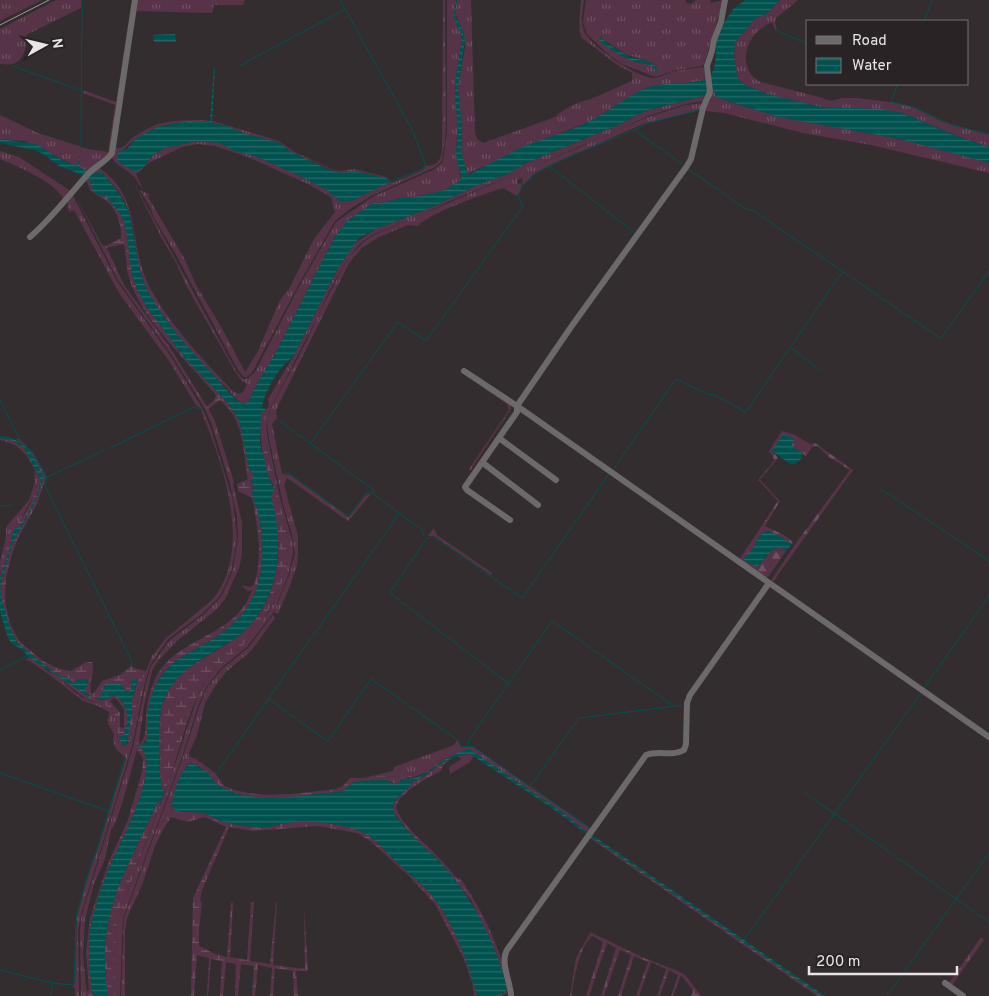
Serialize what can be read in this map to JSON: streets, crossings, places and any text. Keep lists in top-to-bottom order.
{
  "legend": ["Road", "Water"],
  "scale_bar": "200 m",
  "north": "right"
}
